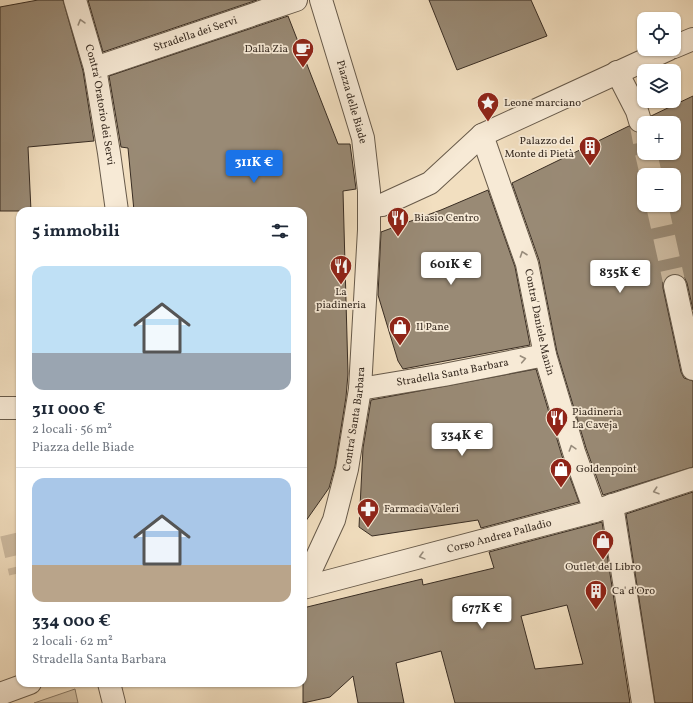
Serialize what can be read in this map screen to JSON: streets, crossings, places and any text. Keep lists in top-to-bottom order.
{
  "streets": {
    "street": [
      "Stradella dei Servi",
      "Piazza delle Biade",
      "Contra' Oratorio dei Servi",
      "Contra' Daniele Manin",
      "Stradella Santa Barbara",
      "Contra' Santa Barbara",
      "Corso Andrea Palladio"
    ]
  },
  "crossings": [
    ["Stradella dei Servi", "Contra' Oratorio dei Servi"],
    ["Piazza delle Biade", "Contra' Santa Barbara"],
    ["Contra' Daniele Manin", "Stradella Santa Barbara"],
    ["Contra' Daniele Manin", "Corso Andrea Palladio"],
    ["Stradella Santa Barbara", "Contra' Santa Barbara"]
  ],
  "one_way": ["Corso Andrea Palladio"],
  "places": {
    "cafe": ["Dalla Zia"],
    "place": ["Leone marciano"],
    "building": ["Palazzo del Monte di Pietà", "Ca' d'Oro"],
    "restaurant": ["Biasio Centro", "La piadineria", "Piadineria La Caveja"],
    "shop": ["Il Pane", "Goldenpoint", "Outlet del Libro"],
    "pharmacy": ["Farmacia Valeri"]
  },
  "page": {
    "map_buttons": ["+", "−"],
    "price": [
      "311K €",
      "601K €",
      "835K €",
      "334K €",
      "677K €"
    ],
    "heading": "5 immobili",
    "list": [
      {
        "name": "311 000 €",
        "note": "2 locali · 56 m² · Piazza delle Biade"
      },
      {
        "name": "334 000 €",
        "note": "2 locali · 62 m² · Stradella Santa Barbara"
      }
    ]
  }
}
